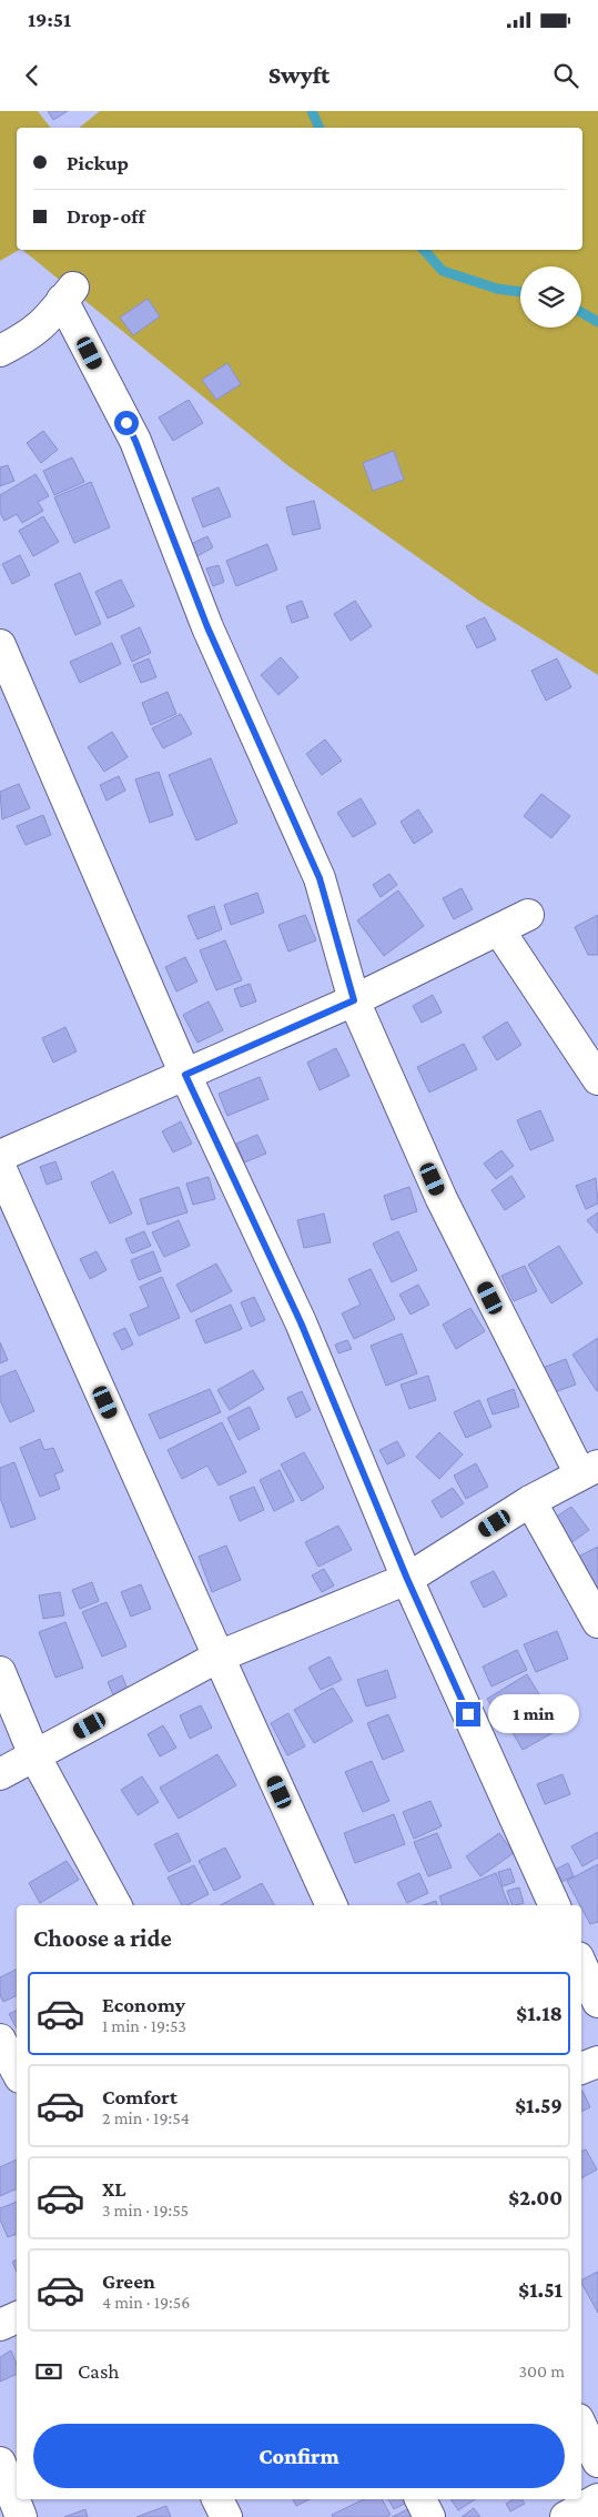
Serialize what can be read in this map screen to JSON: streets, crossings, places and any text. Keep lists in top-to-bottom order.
{
  "page": {
    "status": "19:51",
    "header": "Swyft",
    "banner": ["Pickup", "Drop-off"],
    "bubble": "1 min",
    "heading": "Choose a ride",
    "list": [
      {
        "name": "Economy",
        "note": "1 min · 19:53",
        "value": "$1.18"
      },
      {
        "name": "Comfort",
        "note": "2 min · 19:54",
        "value": "$1.59"
      },
      {
        "name": "XL",
        "note": "3 min · 19:55",
        "value": "$2.00"
      },
      {
        "name": "Green",
        "note": "4 min · 19:56",
        "value": "$1.51"
      }
    ],
    "pay": ["Cash", "300 m"],
    "buttons": "Confirm"
  }
}
